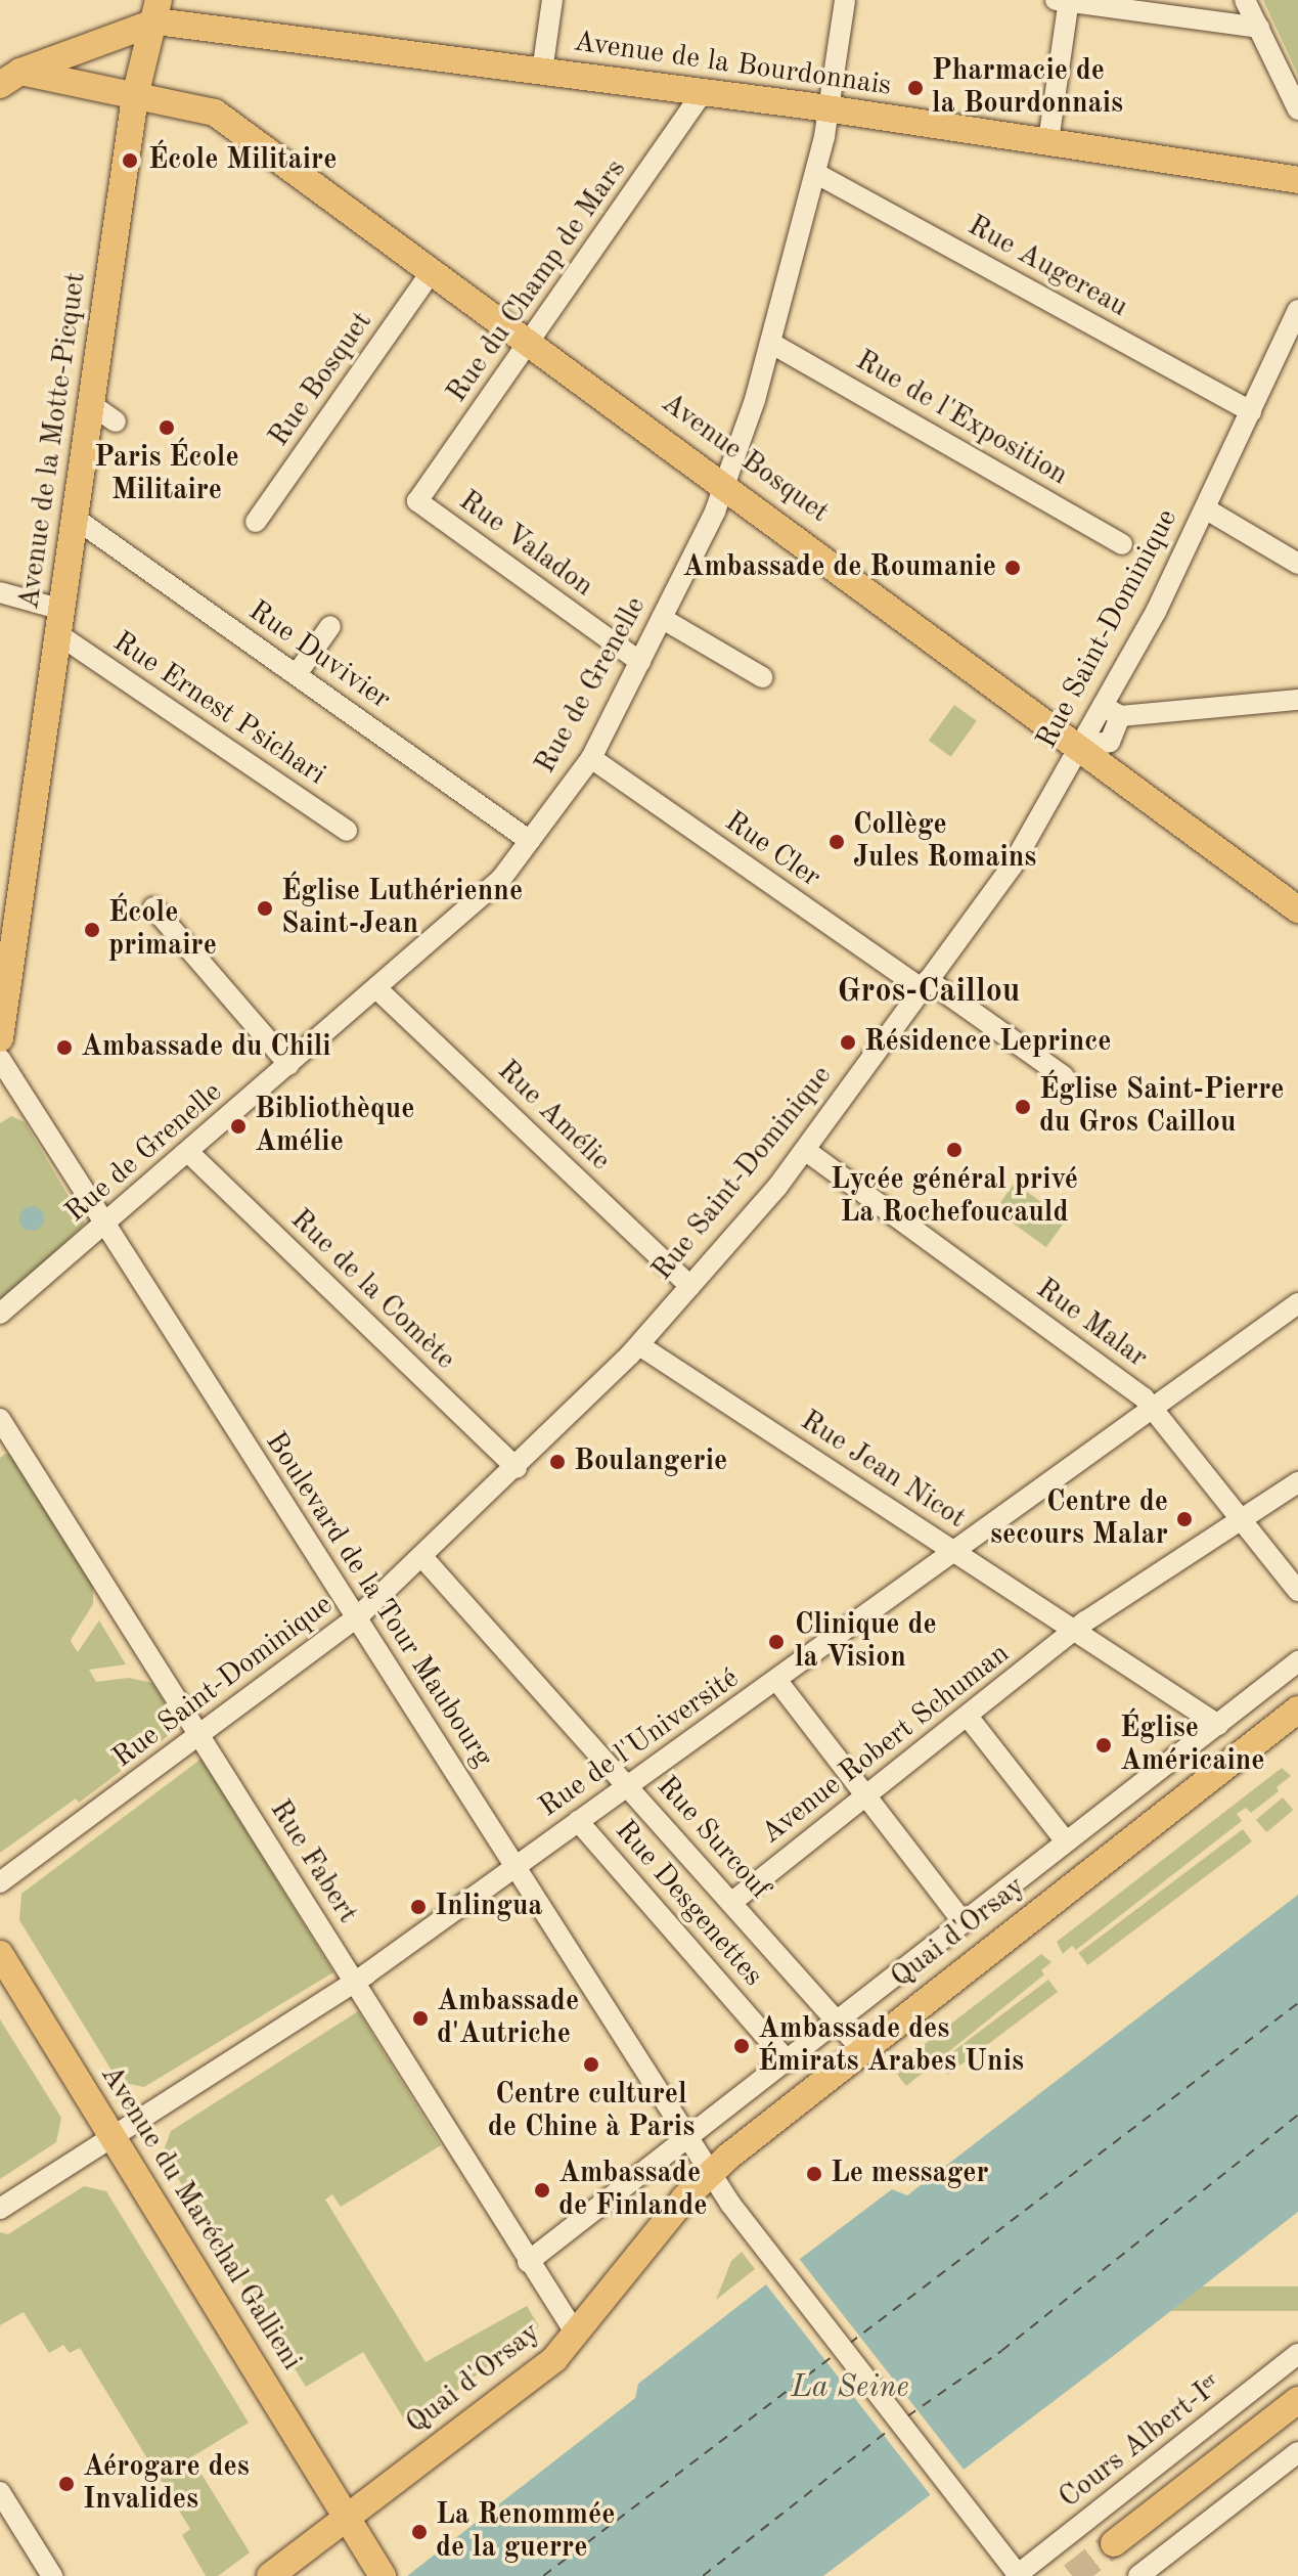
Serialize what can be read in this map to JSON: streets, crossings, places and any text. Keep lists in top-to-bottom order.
{
  "streets": {
    "main road": [
      "Avenue de la Bourdonnais",
      "Avenue de la Motte-Picquet",
      "Avenue Bosquet",
      "Quai d'Orsay",
      "Avenue du Maréchal Gallieni"
    ],
    "street": [
      "Rue Augereau",
      "Rue du Champ de Mars",
      "Rue Bosquet",
      "Rue de l'Exposition",
      "Rue Valadon",
      "Rue Saint-Dominique",
      "Rue Duvivier",
      "Rue de Grenelle",
      "Rue Ernest Psichari",
      "Rue Cler",
      "Rue Amélie",
      "Rue de la Comète",
      "Rue Malar",
      "Rue Jean Nicot",
      "Boulevard de la Tour Maubourg",
      "Rue de l'Université",
      "Avenue Robert Schuman",
      "Rue Surcouf",
      "Rue Fabert",
      "Rue Desgenettes",
      "Cours Albert-Iᵉʳ"
    ]
  },
  "crossings": [
    ["Avenue de la Bourdonnais", "Rue du Champ de Mars"],
    ["Avenue de la Bourdonnais", "Avenue de la Motte-Picquet"],
    ["Avenue de la Bourdonnais", "Rue de Grenelle"],
    ["Rue Augereau", "Rue Saint-Dominique"],
    ["Rue Augereau", "Rue de Grenelle"],
    ["Rue du Champ de Mars", "Avenue Bosquet"],
    ["Rue du Champ de Mars", "Rue Valadon"],
    ["Rue Bosquet", "Avenue Bosquet"],
    ["Rue de l'Exposition", "Rue de Grenelle"],
    ["Avenue de la Motte-Picquet", "Avenue Bosquet"],
    ["Avenue de la Motte-Picquet", "Rue Duvivier"],
    ["Avenue de la Motte-Picquet", "Rue Ernest Psichari"],
    ["Avenue Bosquet", "Rue Saint-Dominique"],
    ["Avenue Bosquet", "Rue de Grenelle"],
    ["Rue Valadon", "Rue de Grenelle"],
    ["Rue Saint-Dominique", "Rue Cler"],
    ["Rue Saint-Dominique", "Rue Amélie"],
    ["Rue Saint-Dominique", "Rue de la Comète"],
    ["Rue Saint-Dominique", "Rue Malar"],
    ["Rue Saint-Dominique", "Rue Jean Nicot"],
    ["Rue Saint-Dominique", "Boulevard de la Tour Maubourg"],
    ["Rue Saint-Dominique", "Rue Surcouf"],
    ["Rue Saint-Dominique", "Rue Fabert"],
    ["Rue Duvivier", "Rue de Grenelle"],
    ["Rue de Grenelle", "Rue Cler"],
    ["Rue de Grenelle", "Rue Amélie"],
    ["Rue de Grenelle", "Rue de la Comète"],
    ["Rue de Grenelle", "Boulevard de la Tour Maubourg"],
    ["Rue Malar", "Rue de l'Université"],
    ["Rue Malar", "Avenue Robert Schuman"],
    ["Rue Jean Nicot", "Rue de l'Université"],
    ["Rue Jean Nicot", "Avenue Robert Schuman"],
    ["Rue Jean Nicot", "Quai d'Orsay"],
    ["Boulevard de la Tour Maubourg", "Rue de l'Université"],
    ["Boulevard de la Tour Maubourg", "Quai d'Orsay"],
    ["Boulevard de la Tour Maubourg", "Cours Albert-Iᵉʳ"],
    ["Rue de l'Université", "Rue Surcouf"],
    ["Rue de l'Université", "Rue Fabert"],
    ["Rue de l'Université", "Rue Desgenettes"],
    ["Rue de l'Université", "Avenue du Maréchal Gallieni"],
    ["Avenue Robert Schuman", "Rue Surcouf"],
    ["Rue Surcouf", "Quai d'Orsay"],
    ["Rue Fabert", "Quai d'Orsay"],
    ["Rue Desgenettes", "Quai d'Orsay"],
    ["Quai d'Orsay", "Avenue du Maréchal Gallieni"]
  ],
  "districts": ["Gros-Caillou"],
  "water": ["La Seine"],
  "places": [
    "Pharmacie de la Bourdonnais",
    "École Militaire",
    "Paris École Militaire",
    "Ambassade de Roumanie",
    "Collège Jules Romains",
    "Église Luthérienne Saint-Jean",
    "École primaire",
    "Résidence Leprince",
    "Ambassade du Chili",
    "Église Saint-Pierre du Gros Caillou",
    "Bibliothèque Amélie",
    "Lycée général privé La Rochefoucauld",
    "Boulangerie",
    "Centre de secours Malar",
    "Clinique de la Vision",
    "Église Américaine",
    "Inlingua",
    "Ambassade d'Autriche",
    "Ambassade des Émirats Arabes Unis",
    "Centre culturel de Chine à Paris",
    "Le messager",
    "Ambassade de Finlande",
    "Aérogare des Invalides",
    "La Renommée de la guerre"
  ]
}
